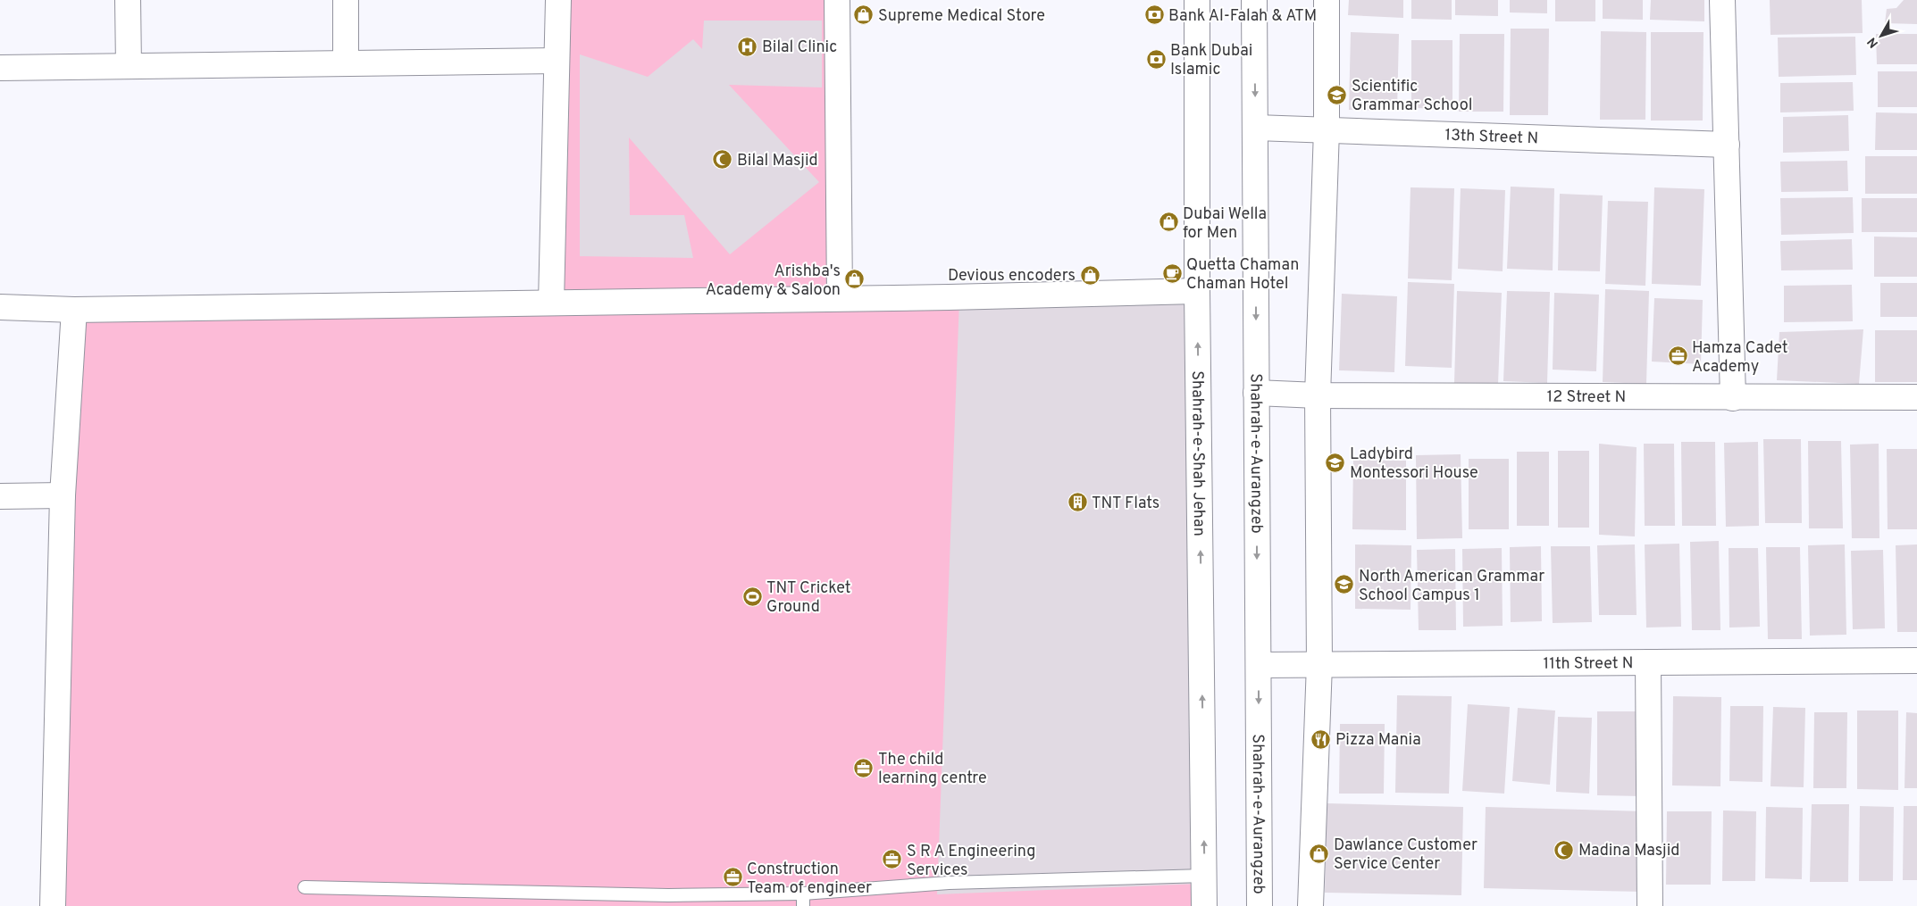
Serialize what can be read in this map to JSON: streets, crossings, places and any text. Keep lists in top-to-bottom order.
{
  "streets": {
    "street": [
      "13th Street N",
      "12 Street N",
      "Shahrah-e-Aurangzeb",
      "Shahrah-e-Shah Jehan",
      "11th Street N"
    ]
  },
  "crossings": [
    ["13th Street N", "Shahrah-e-Aurangzeb"],
    ["12 Street N", "Shahrah-e-Aurangzeb"],
    ["Shahrah-e-Aurangzeb", "11th Street N"]
  ],
  "places": {
    "shop": [
      "Supreme Medical Store",
      "Dubai Wella for Men",
      "Devious encoders",
      "Arishba's Academy & Saloon",
      "Dawlance Customer Service Center"
    ],
    "bank": ["Bank Al-Falah & ATM", "Bank Dubai Islamic"],
    "hospital": ["Bilal Clinic"],
    "school or university": ["Scientific Grammar School", "Ladybird Montessori House", "North American Grammar School Campus 1"],
    "mosque": ["Bilal Masjid", "Madina Masjid"],
    "cafe": ["Quetta Chaman Chaman Hotel"],
    "office": [
      "Hamza Cadet Academy",
      "The child learning centre",
      "S R A Engineering Services",
      "Construction Team of engineer"
    ],
    "building": ["TNT Flats"],
    "sports": ["TNT Cricket Ground"],
    "restaurant": ["Pizza Mania"]
  },
  "north": "bottom left"
}
